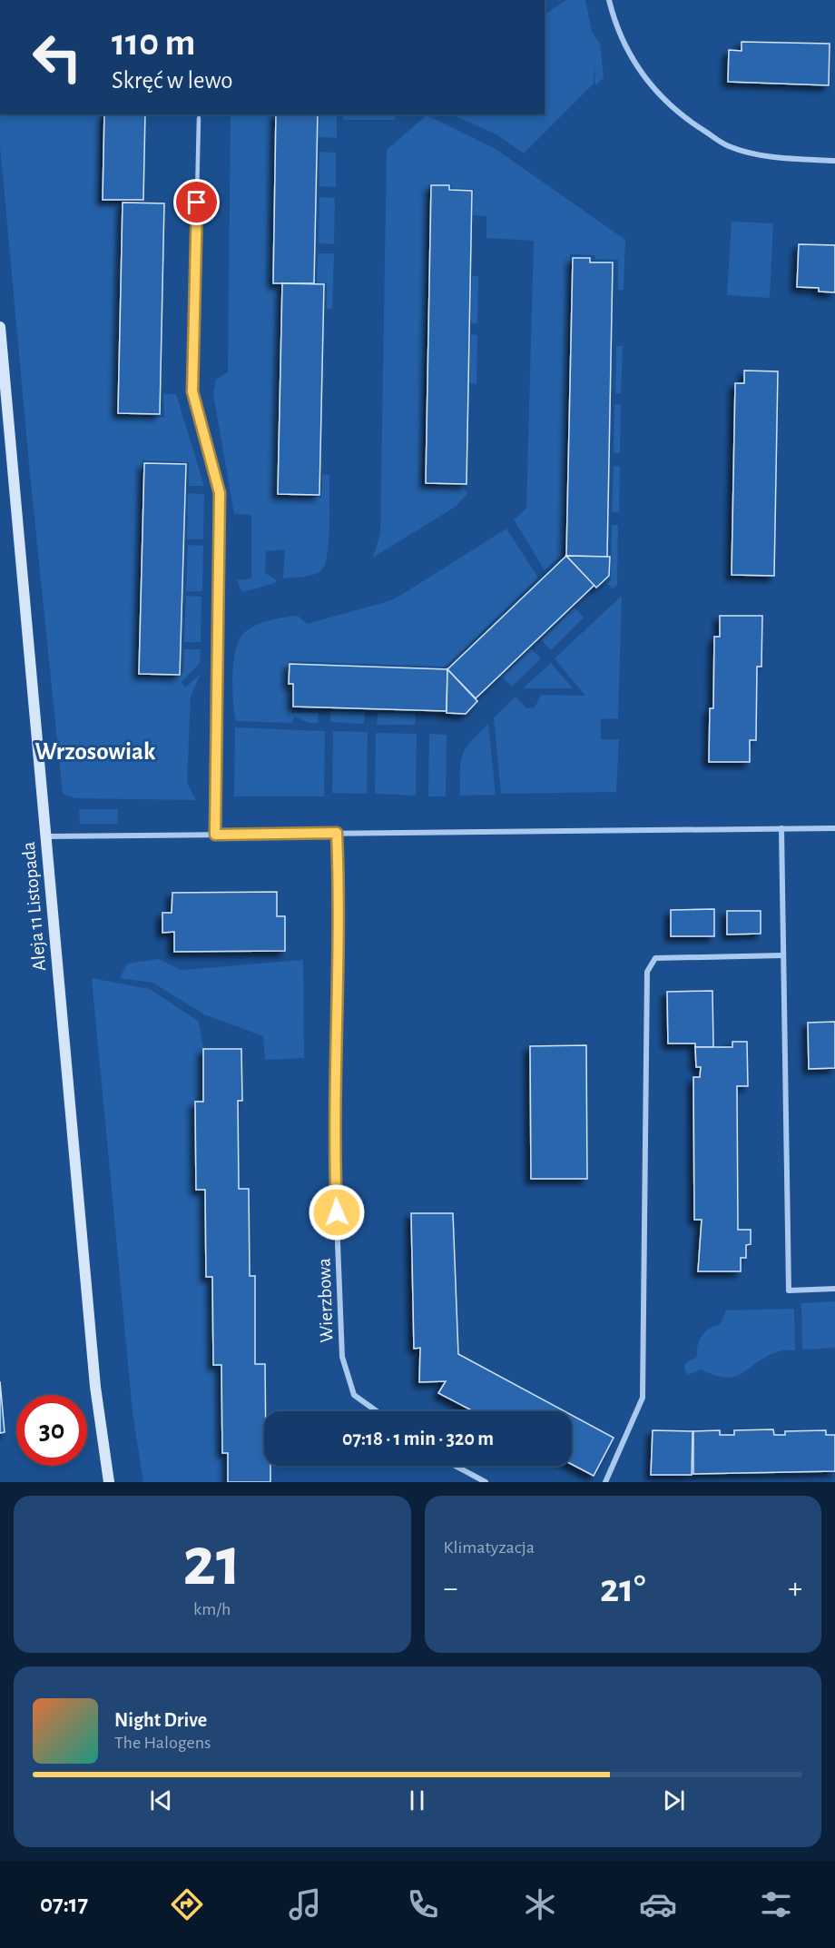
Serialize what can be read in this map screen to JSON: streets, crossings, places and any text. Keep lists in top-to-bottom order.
{
  "streets": {
    "street": ["Aleja 11 Listopada", "Wierzbowa"]
  },
  "districts": ["Wrzosowiak"],
  "page": {
    "turn": ["110 m", "Skręć w lewo"],
    "limit": "30",
    "trip": "07:18 · 1 min · 320 m",
    "tile": [
      ["21", "km/h"],
      "Klimatyzacja"
    ],
    "heat": ["−", "21°", "+"],
    "song": ["Night Drive", "The Halogens"],
    "tabs": "07:17"
  }
}
